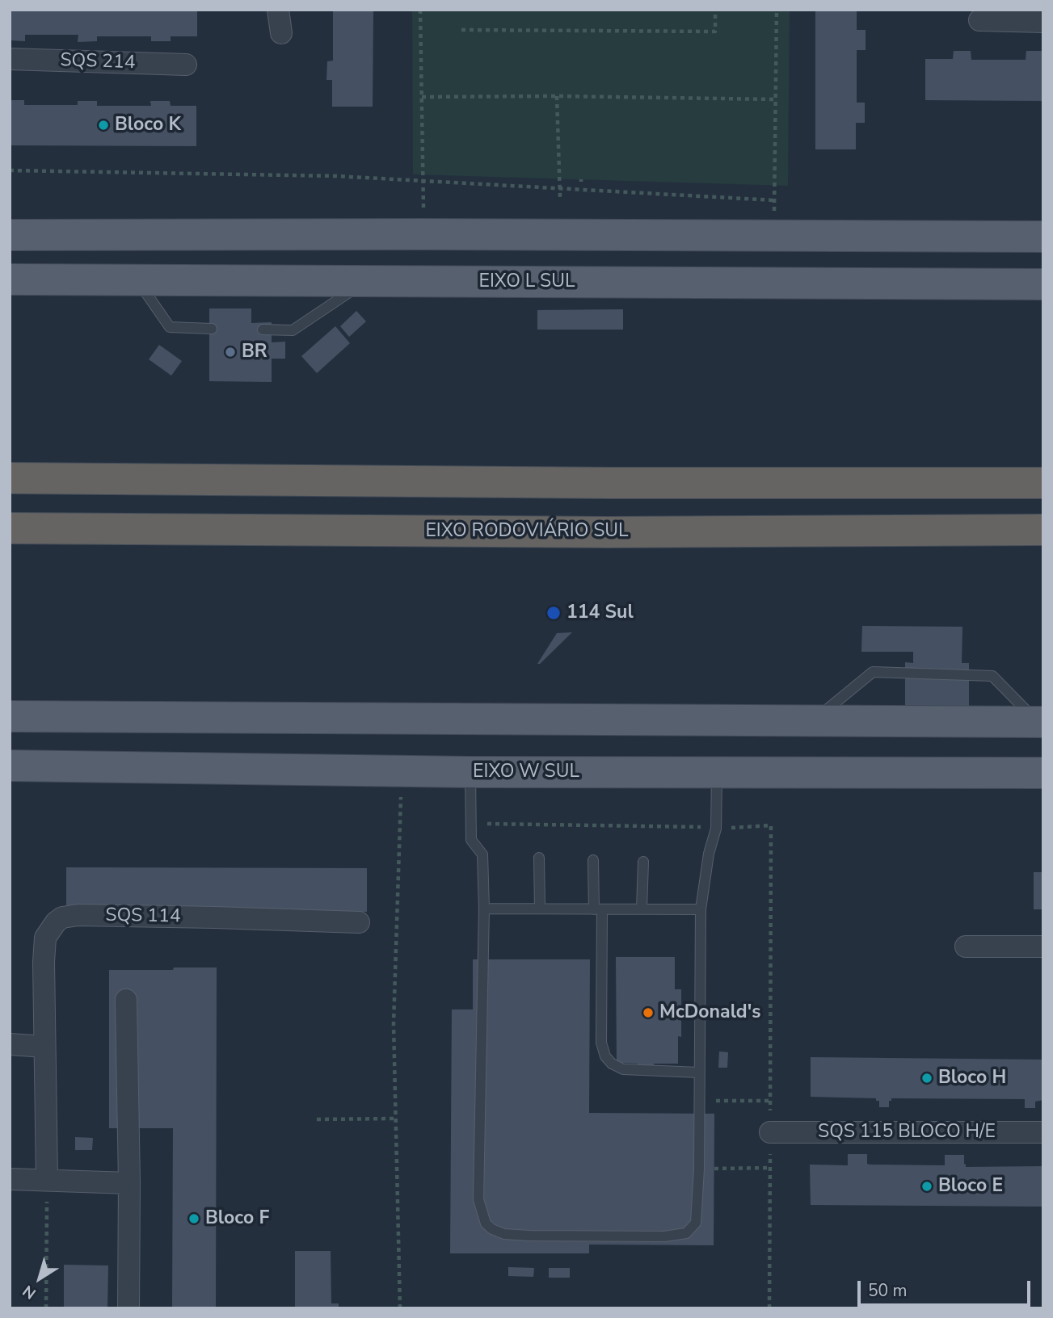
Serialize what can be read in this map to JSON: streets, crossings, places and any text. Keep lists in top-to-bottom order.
{
  "streets": {
    "highway": ["EIXO RODOVIÁRIO SUL"],
    "main road": ["EIXO L SUL", "EIXO W SUL"],
    "street": ["SQS 214", "SQS 114", "SQS 115 BLOCO H/E"]
  },
  "places": [
    "Bloco K",
    "BR",
    "114 Sul",
    "McDonald's",
    "Bloco H",
    "Bloco E",
    "Bloco F"
  ],
  "scale_bar": "50 m",
  "north": "bottom left"
}
